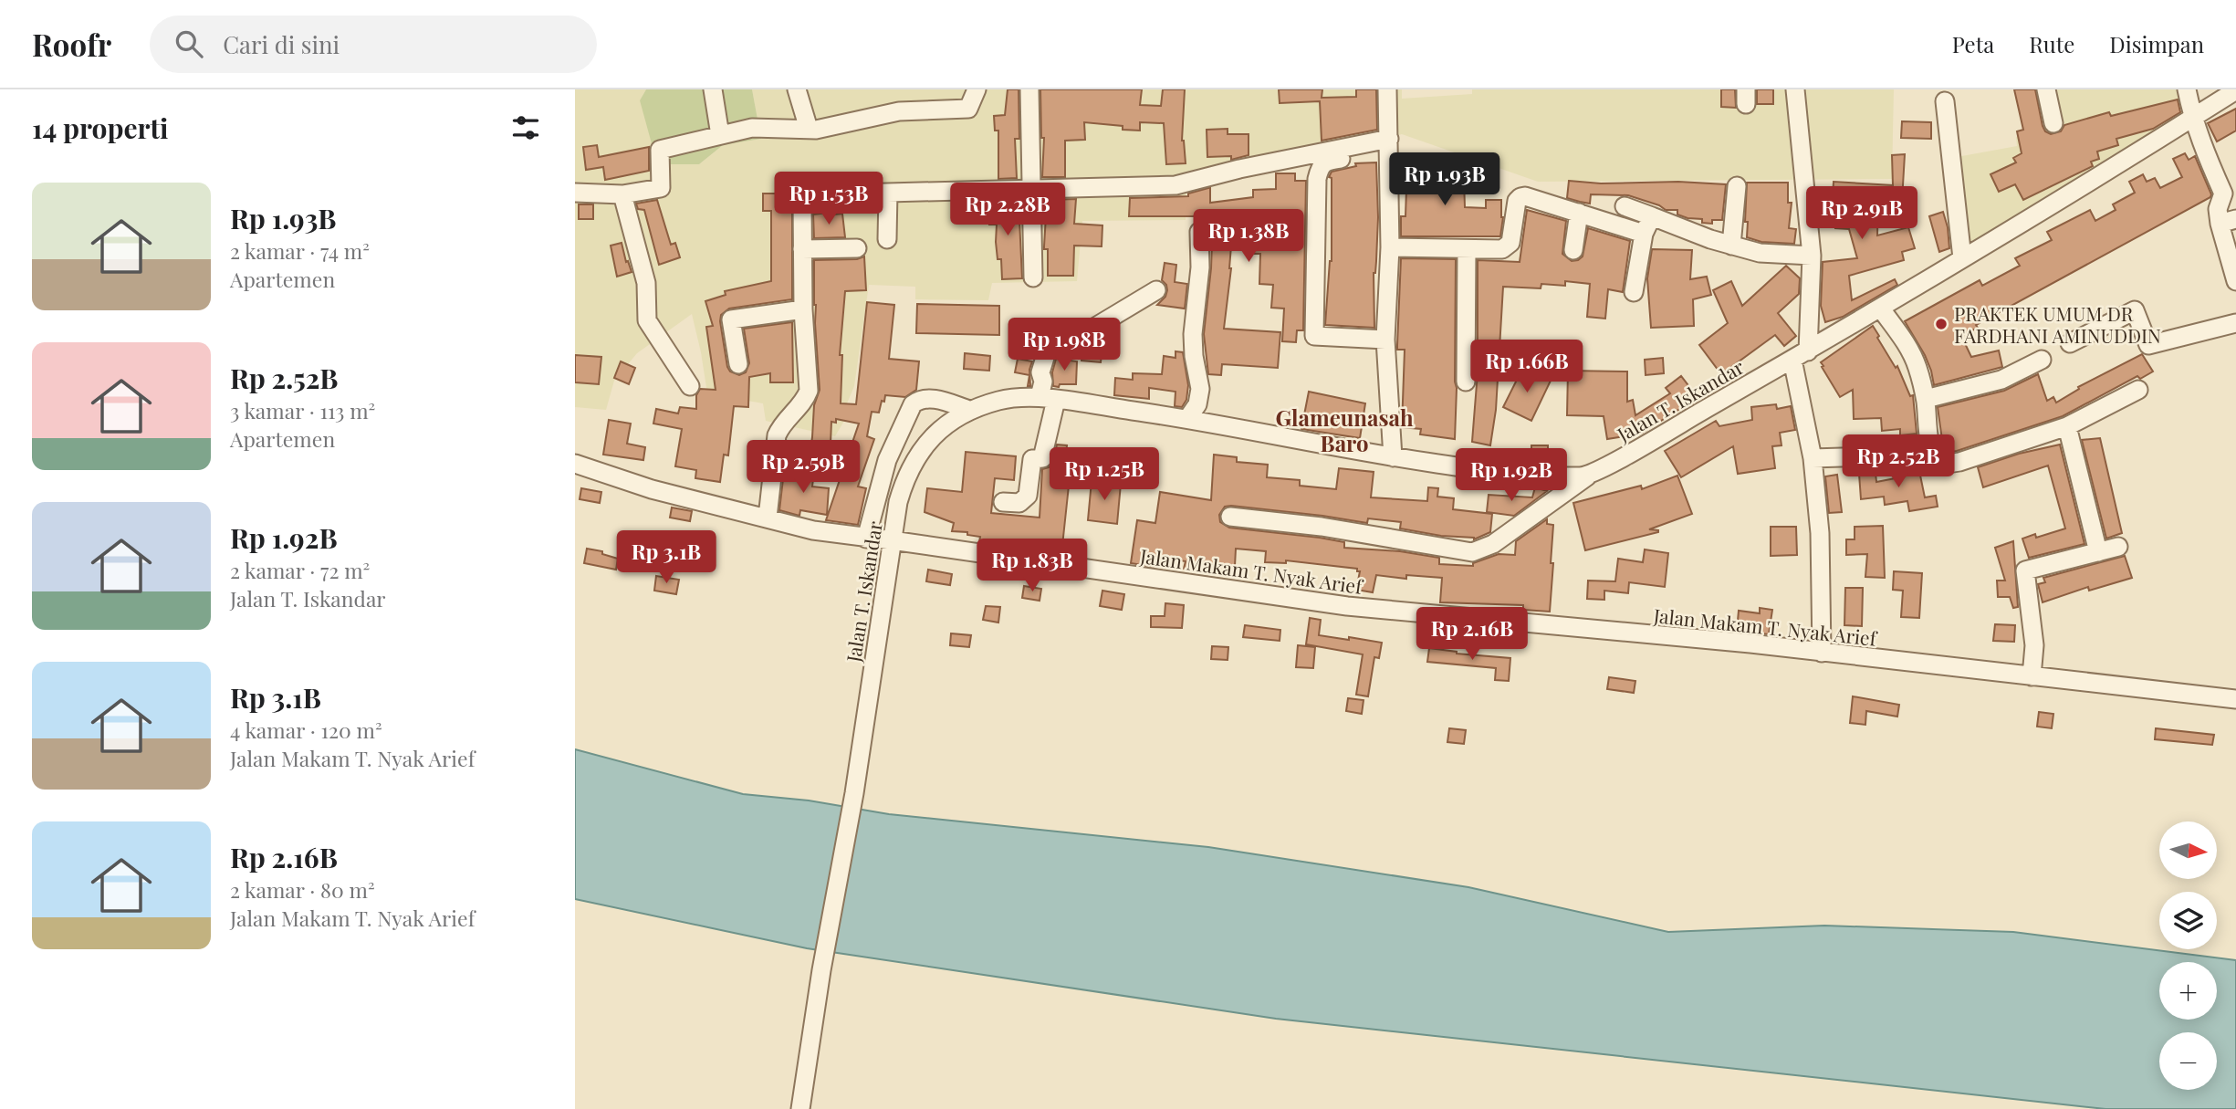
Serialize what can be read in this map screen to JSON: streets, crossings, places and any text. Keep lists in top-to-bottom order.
{
  "streets": {
    "street": ["Jalan T. Iskandar", "Jalan Makam T. Nyak Arief"]
  },
  "crossings": [
    ["Jalan T. Iskandar", "Jalan Makam T. Nyak Arief"]
  ],
  "districts": ["Glameunasah Baro"],
  "places": ["PRAKTEK UMUM DR FARDHANI AMINUDDIN"],
  "north": "right",
  "page": {
    "header": "Roofr",
    "search": "Cari di sini",
    "nav": ["Peta", "Rute", "Disimpan"],
    "heading": "14 properti",
    "price": [
      "Rp 1.93B",
      "Rp 1.53B",
      "Rp 2.28B",
      "Rp 2.91B",
      "Rp 1.38B",
      "Rp 1.98B",
      "Rp 1.66B",
      "Rp 2.52B",
      "Rp 2.59B",
      "Rp 1.25B",
      "Rp 1.92B",
      "Rp 3.1B",
      "Rp 1.83B",
      "Rp 2.16B"
    ],
    "list": [
      {
        "name": "Rp 1.93B",
        "note": "2 kamar · 74 m² · Apartemen"
      },
      {
        "name": "Rp 2.52B",
        "note": "3 kamar · 113 m² · Apartemen"
      },
      {
        "name": "Rp 1.92B",
        "note": "2 kamar · 72 m² · Jalan T. Iskandar"
      },
      {
        "name": "Rp 3.1B",
        "note": "4 kamar · 120 m² · Jalan Makam T. Nyak Arief"
      },
      {
        "name": "Rp 2.16B",
        "note": "2 kamar · 80 m² · Jalan Makam T. Nyak Arief"
      }
    ],
    "map_buttons": ["+", "−"]
  }
}
